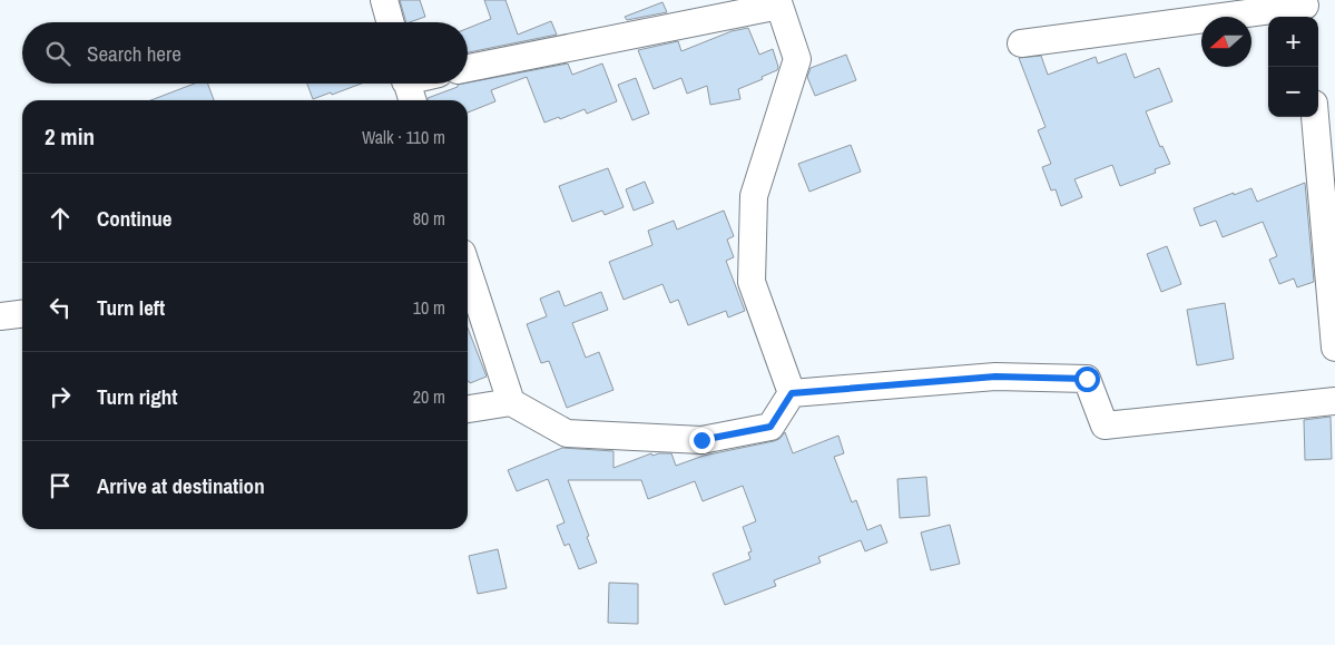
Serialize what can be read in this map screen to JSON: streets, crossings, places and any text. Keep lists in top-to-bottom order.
{
  "north": "left",
  "page": {
    "map_buttons": ["+", "−"],
    "search": "Search here",
    "heading": ["2 min", "Walk · 110 m"],
    "list": [
      ["Continue", "80 m"],
      ["Turn left", "10 m"],
      ["Turn right", "20 m"],
      "Arrive at destination"
    ]
  }
}
